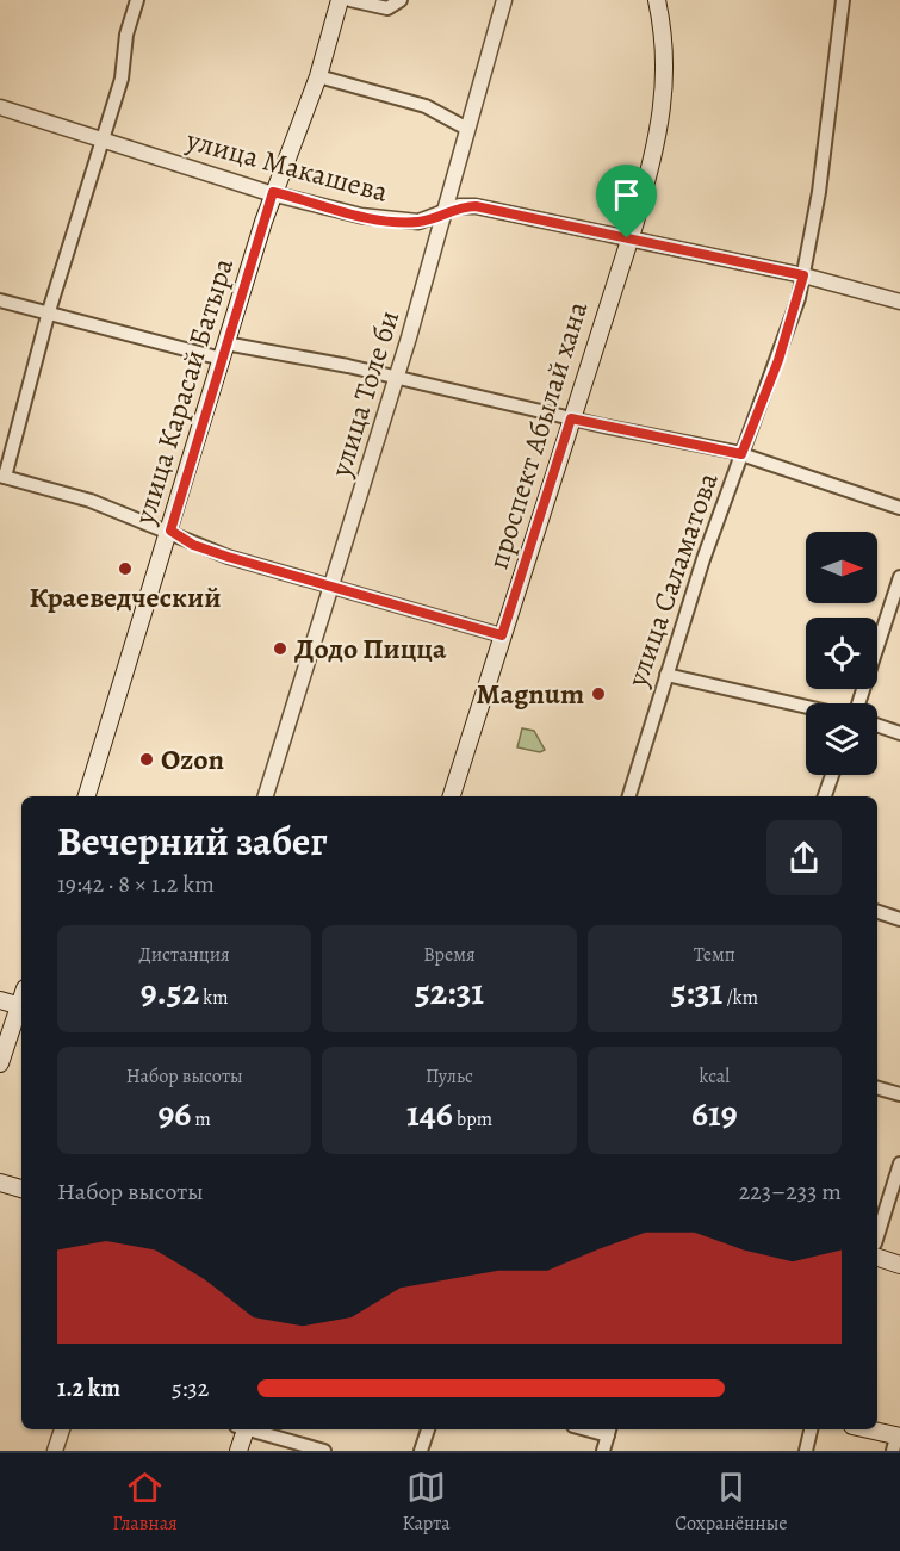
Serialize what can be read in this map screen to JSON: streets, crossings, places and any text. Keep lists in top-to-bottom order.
{
  "streets": {
    "main road": ["улица Карасай Батыра", "проспект Абылай хана"],
    "street": ["улица Макашева", "улица Толе би", "улица Саламатова"]
  },
  "crossings": [
    ["улица Макашева", "улица Карасай Батыра"],
    ["улица Макашева", "улица Толе би"],
    ["улица Макашева", "проспект Абылай хана"],
    ["улица Макашева", "улица Саламатова"]
  ],
  "places": [
    "Краеведческий",
    "Додо Пицца",
    "Magnum",
    "Ozon"
  ],
  "north": "right",
  "page": {
    "heading": ["Вечерний забег", "19:42 · 8 × 1.2 km"],
    "stats": [
      ["Дистанция", "9.52 km"],
      ["Время", "52:31"],
      ["Темп", "5:31 /km"],
      ["Набор высоты", "96 m"],
      ["Пульс", "146 bpm"],
      ["kcal", "619"]
    ],
    "chart": ["Набор высоты", "223–233 m"],
    "list": [
      {
        "name": "1.2 km",
        "note": "5:32"
      }
    ],
    "tabs": ["Главная", "Карта", "Сохранённые"]
  }
}
